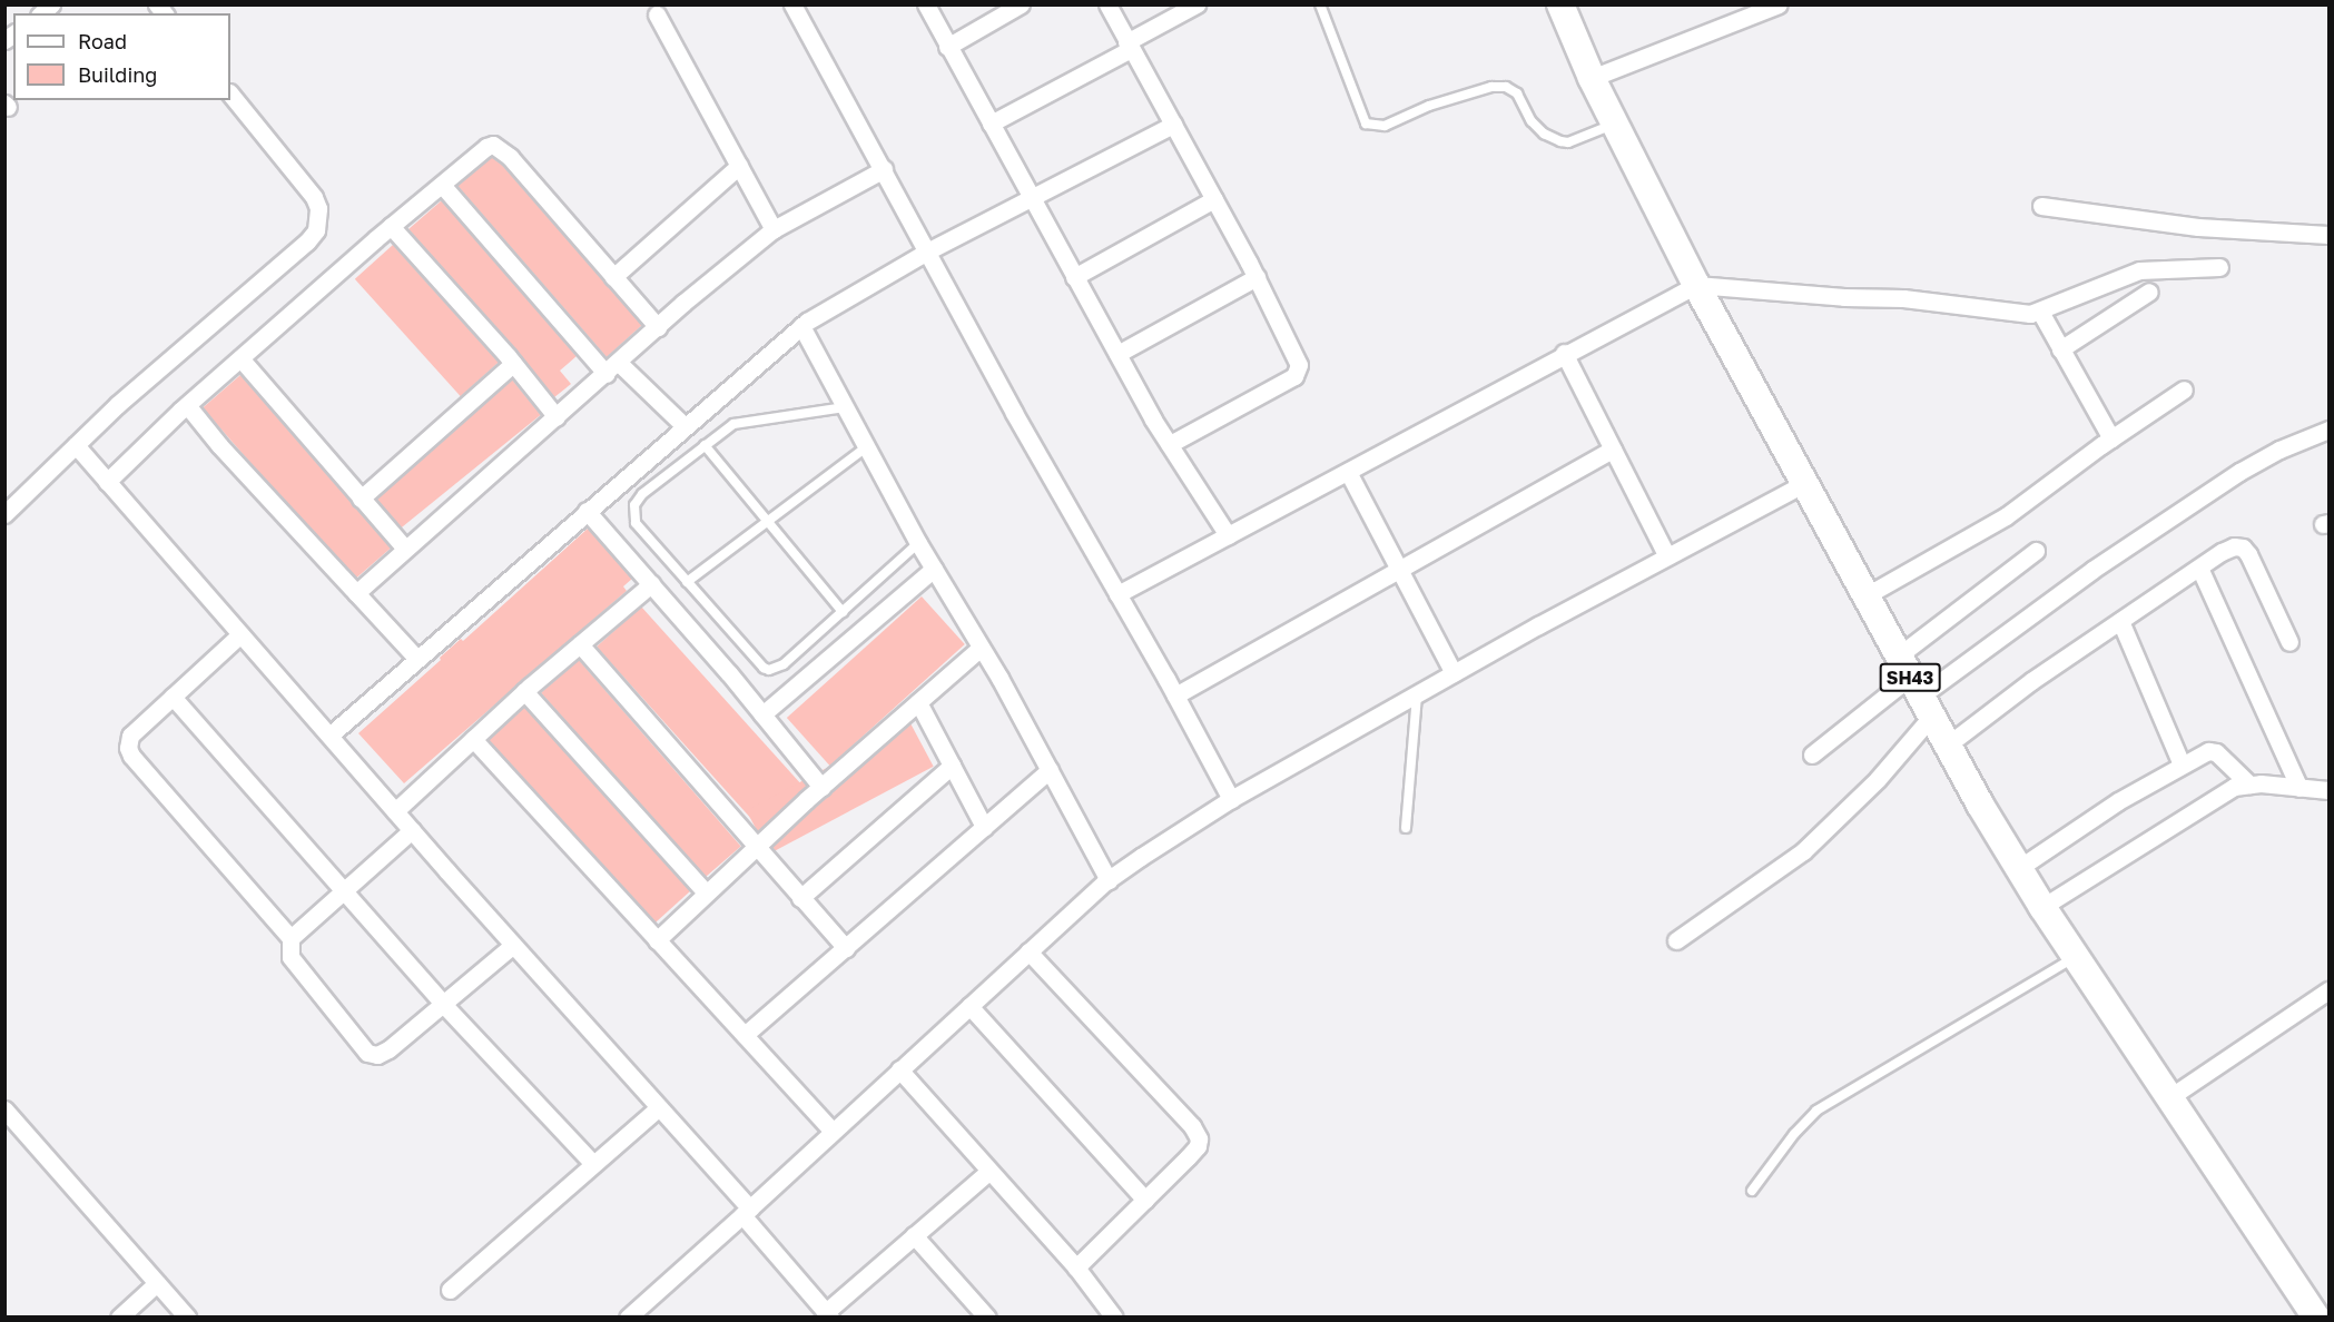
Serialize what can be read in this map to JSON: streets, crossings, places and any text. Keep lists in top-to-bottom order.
{
  "streets": {
    "main road": ["SH43"]
  },
  "legend": ["Road", "Building"]
}
